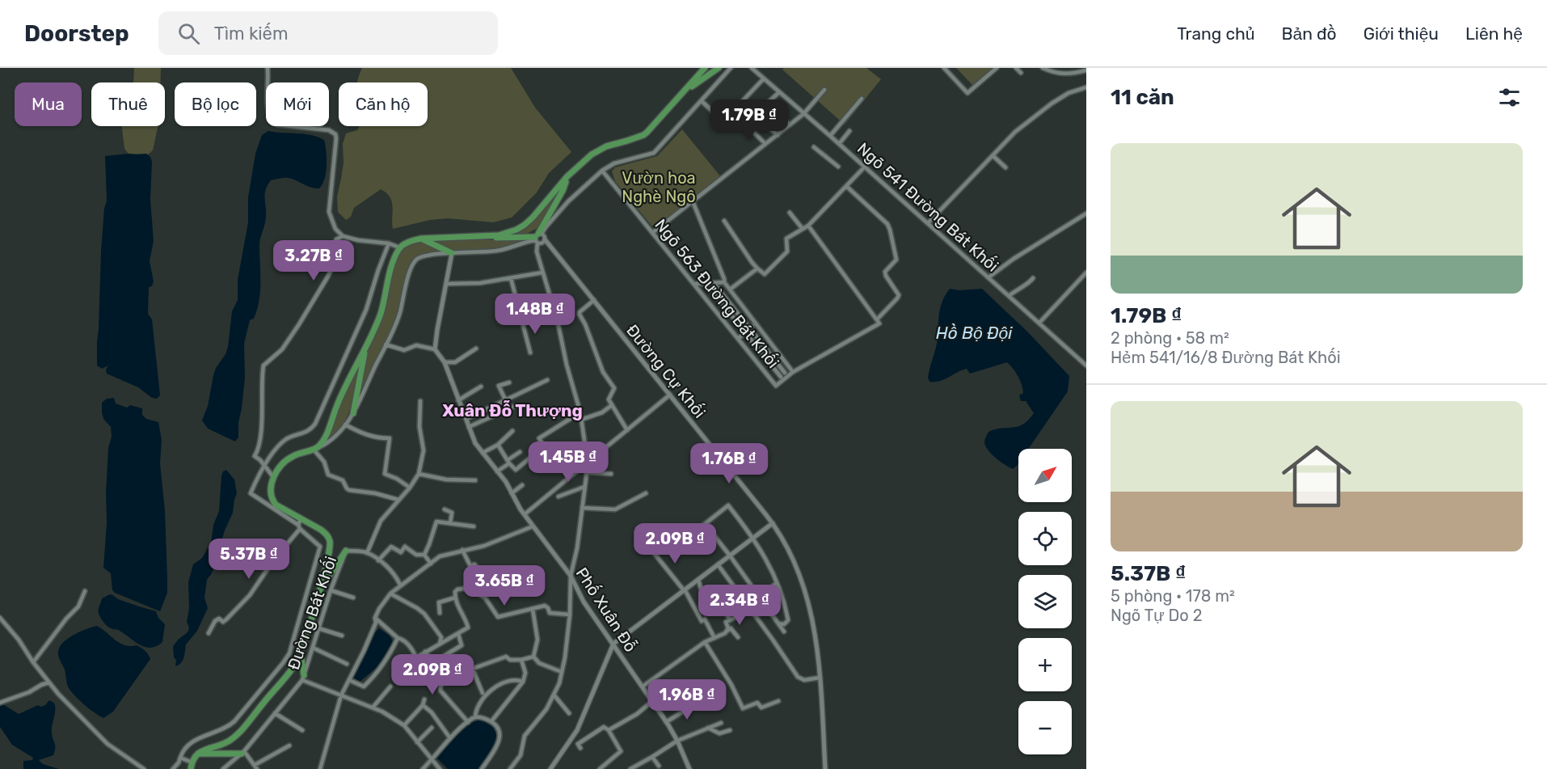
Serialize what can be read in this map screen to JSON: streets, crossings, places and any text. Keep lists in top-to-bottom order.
{
  "streets": {
    "street": [
      "Ngõ 541 Đường Bát Khối",
      "Ngõ 563 Đường Bát Khối",
      "Đường Cự Khối",
      "Phố Xuân Đỗ",
      "Đường Bát Khối"
    ]
  },
  "districts": ["Xuân Đỗ Thượng"],
  "water": ["Hồ Bộ Đội"],
  "parks": ["Vườn hoa Nghè Ngô"],
  "north": "top right",
  "page": {
    "header": "Doorstep",
    "search": "Tìm kiếm",
    "nav": [
      "Trang chủ",
      "Bản đồ",
      "Giới thiệu",
      "Liên hệ"
    ],
    "heading": "11 căn",
    "chip": [
      "Mua",
      "Thuê",
      "Bộ lọc",
      "Mới",
      "Căn hộ"
    ],
    "price": [
      "1.79B ₫",
      "3.27B ₫",
      "1.48B ₫",
      "1.45B ₫",
      "1.76B ₫",
      "2.09B ₫",
      "5.37B ₫",
      "3.65B ₫",
      "2.34B ₫",
      "2.09B ₫",
      "1.96B ₫"
    ],
    "list": [
      {
        "name": "1.79B ₫",
        "note": "2 phòng · 58 m² · Hẻm 541/16/8 Đường Bát Khối"
      },
      {
        "name": "5.37B ₫",
        "note": "5 phòng · 178 m² · Ngõ Tự Do 2"
      }
    ],
    "map_buttons": ["+", "−"]
  }
}
